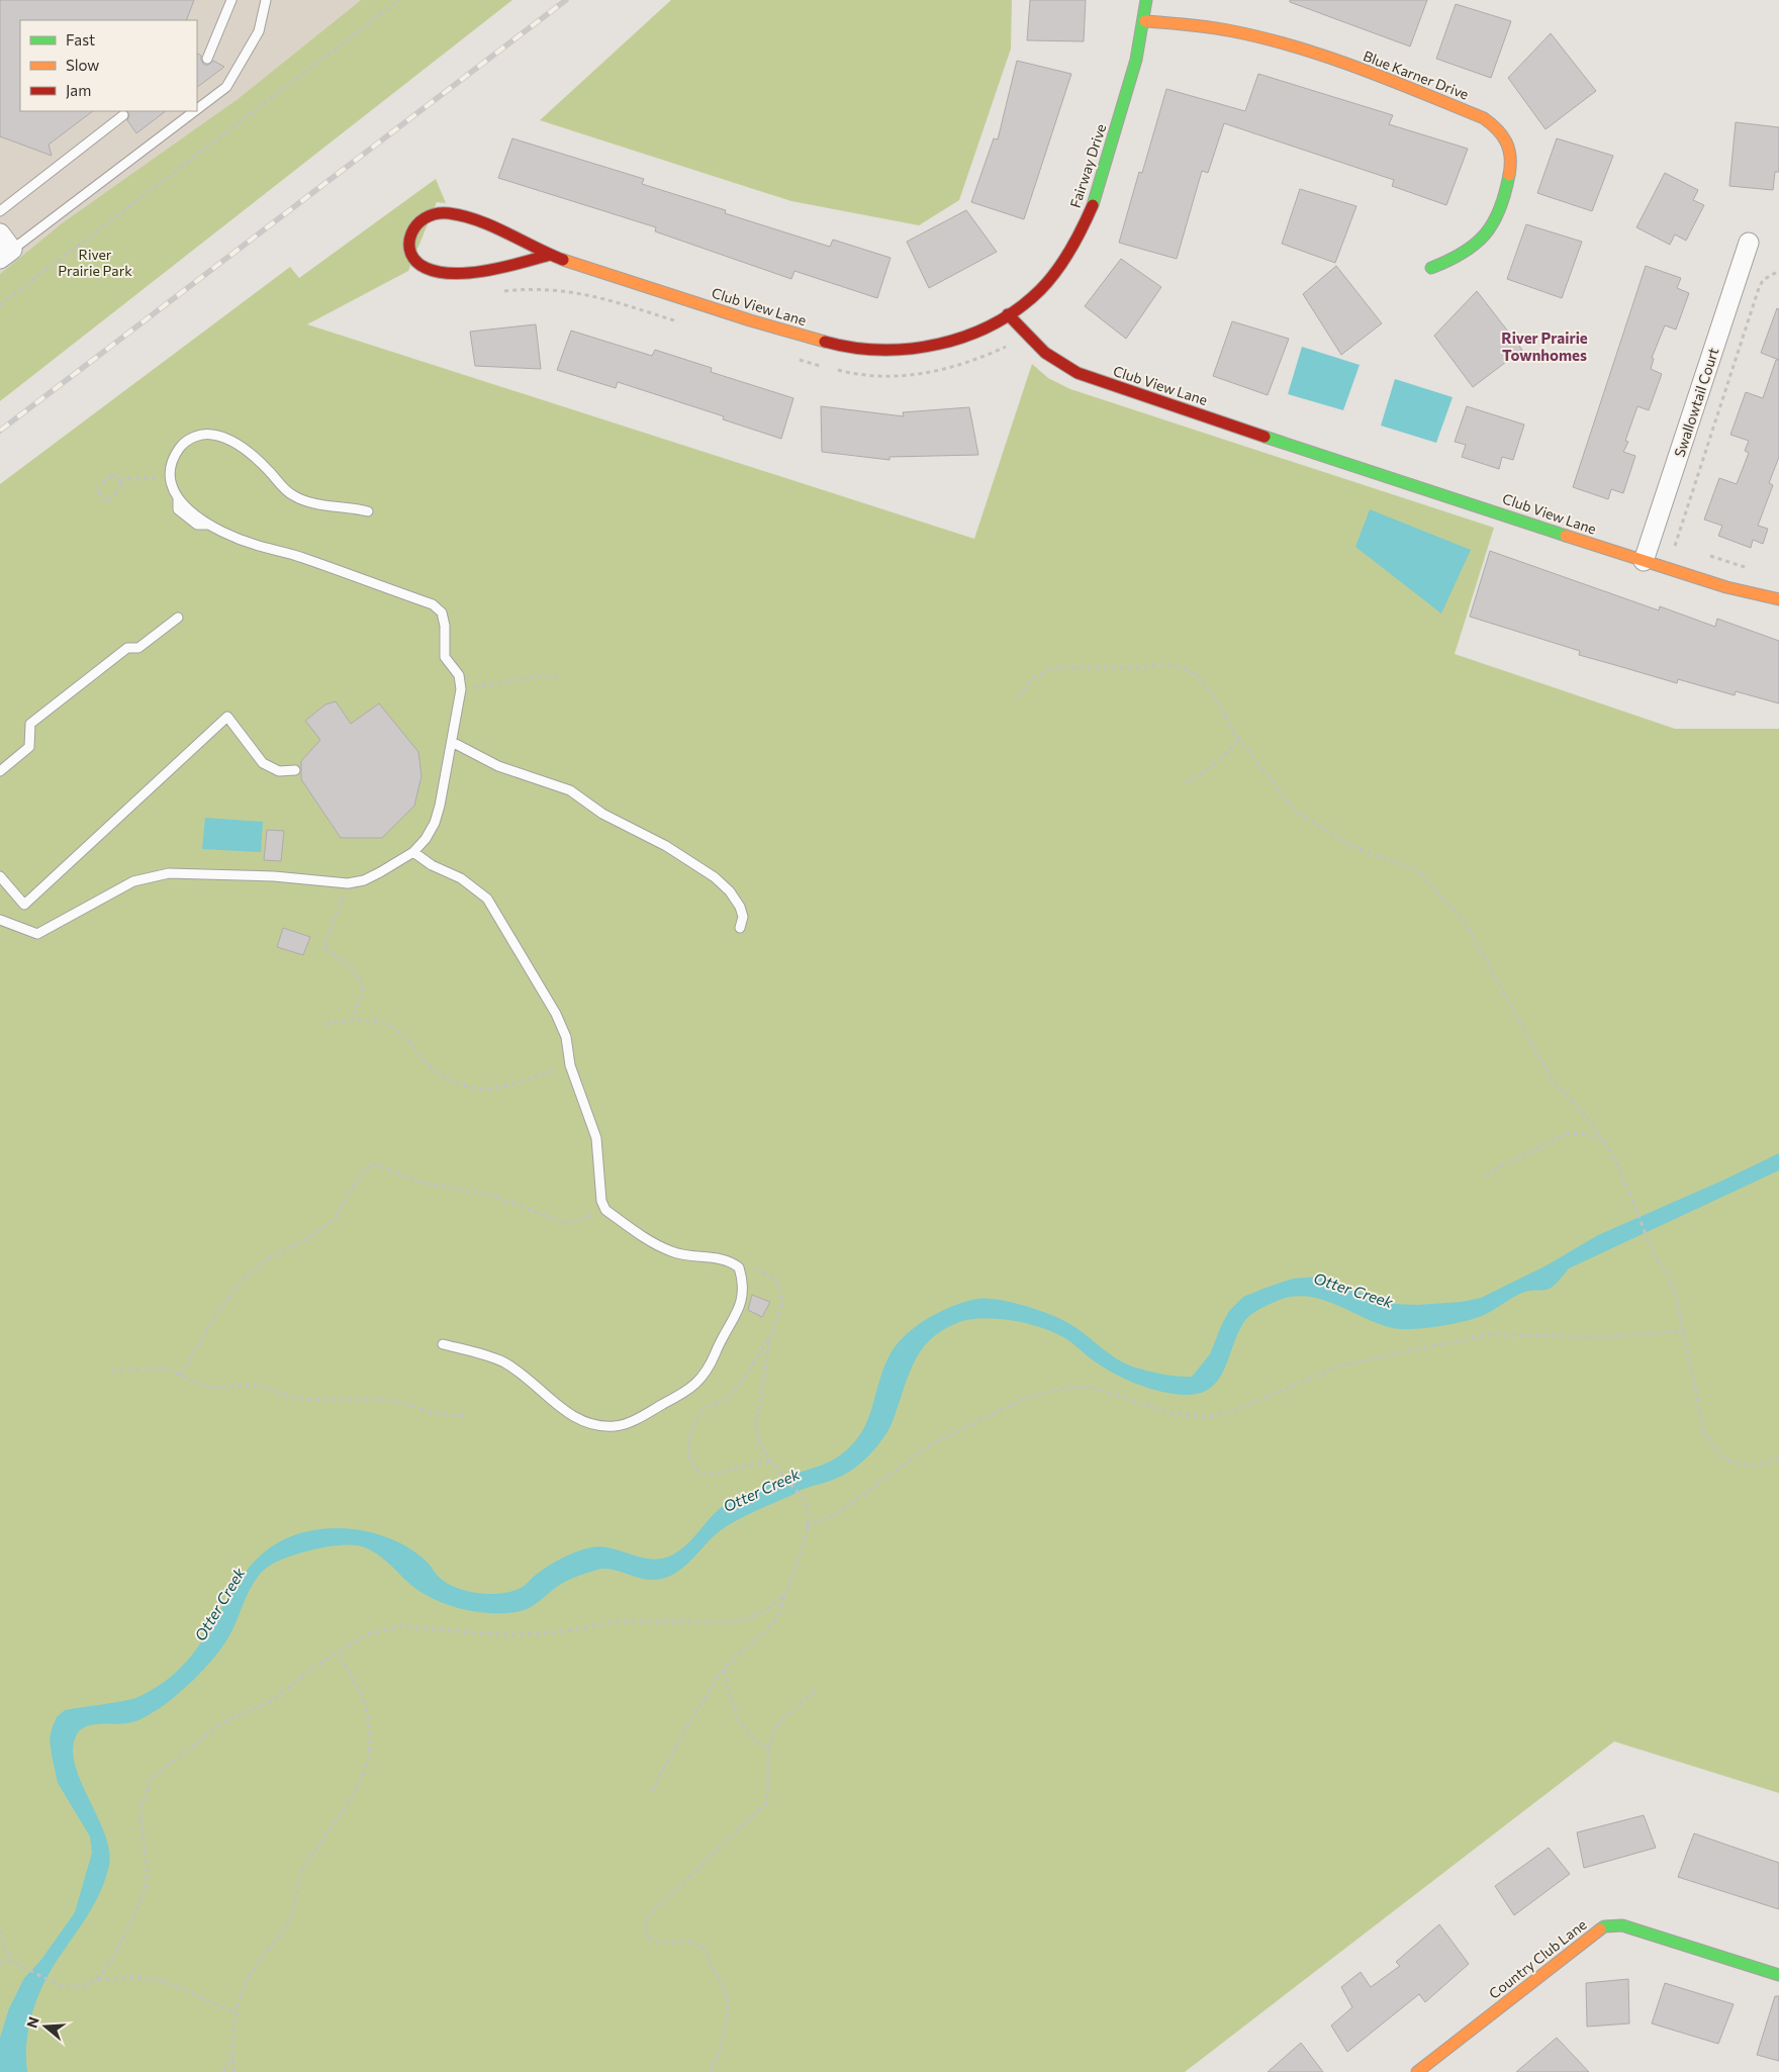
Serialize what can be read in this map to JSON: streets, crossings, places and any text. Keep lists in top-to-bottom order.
{
  "streets": {
    "street": [
      "Blue Karner Drive",
      "Fairway Drive",
      "Club View Lane",
      "Swallowtail Court",
      "Country Club Lane"
    ]
  },
  "crossings": [
    ["Blue Karner Drive", "Fairway Drive"],
    ["Fairway Drive", "Club View Lane"],
    ["Club View Lane", "Swallowtail Court"]
  ],
  "districts": ["River Prairie Townhomes"],
  "water": ["Otter Creek"],
  "parks": ["River Prairie Park"],
  "legend": ["Fast", "Slow", "Jam"],
  "north": "left"
}
